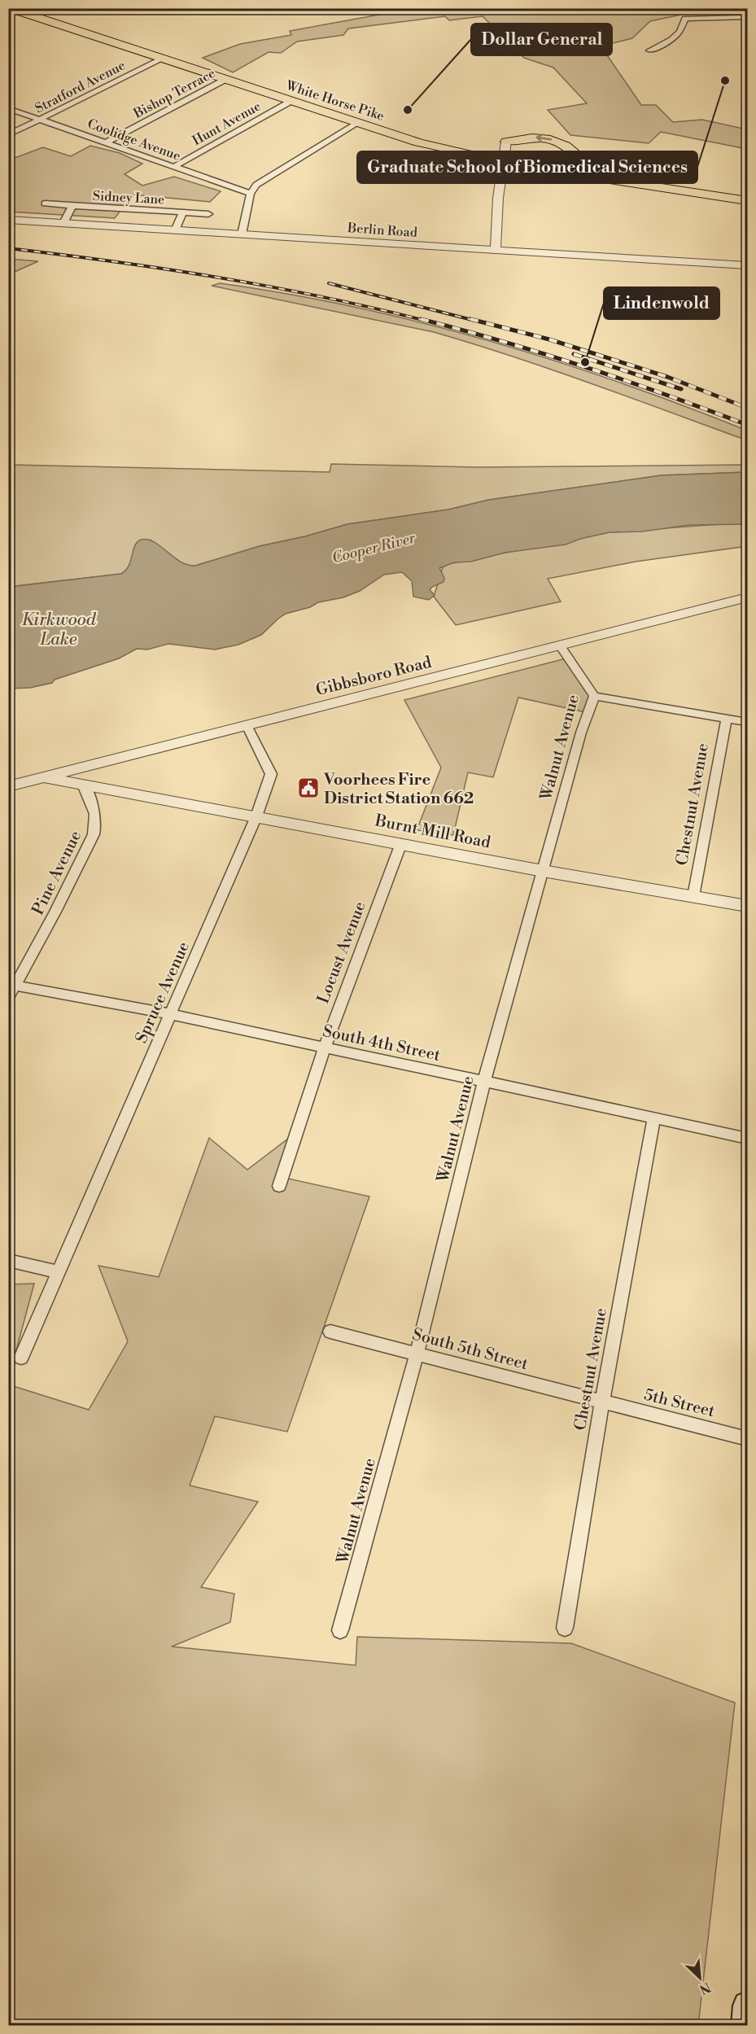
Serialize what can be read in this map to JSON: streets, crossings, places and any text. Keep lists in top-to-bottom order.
{
  "streets": {
    "highway": ["White Horse Pike"],
    "street": [
      "Stratford Avenue",
      "Bishop Terrace",
      "Hunt Avenue",
      "Coolidge Avenue",
      "Sidney Lane",
      "Berlin Road",
      "Gibbsboro Road",
      "Walnut Avenue",
      "Chestnut Avenue",
      "Burnt Mill Road",
      "Pine Avenue",
      "Locust Avenue",
      "Spruce Avenue",
      "South 4th Street",
      "South 5th Street",
      "5th Street"
    ]
  },
  "crossings": [
    ["Stratford Avenue", "White Horse Pike"],
    ["Stratford Avenue", "Coolidge Avenue"],
    ["Bishop Terrace", "White Horse Pike"],
    ["Bishop Terrace", "Coolidge Avenue"],
    ["White Horse Pike", "Hunt Avenue"],
    ["Hunt Avenue", "Coolidge Avenue"],
    ["Sidney Lane", "Berlin Road"],
    ["Gibbsboro Road", "Walnut Avenue"],
    ["Gibbsboro Road", "Burnt Mill Road"],
    ["Gibbsboro Road", "Spruce Avenue"],
    ["Walnut Avenue", "Burnt Mill Road"],
    ["Walnut Avenue", "South 4th Street"],
    ["Walnut Avenue", "South 5th Street"],
    ["Chestnut Avenue", "Burnt Mill Road"],
    ["Chestnut Avenue", "South 4th Street"],
    ["Chestnut Avenue", "South 5th Street"],
    ["Chestnut Avenue", "5th Street"],
    ["Burnt Mill Road", "Pine Avenue"],
    ["Burnt Mill Road", "Locust Avenue"],
    ["Burnt Mill Road", "Spruce Avenue"],
    ["Pine Avenue", "South 4th Street"],
    ["Locust Avenue", "South 4th Street"],
    ["Spruce Avenue", "South 4th Street"],
    ["South 5th Street", "5th Street"]
  ],
  "water": ["Cooper River", "Kirkwood Lake"],
  "places": {
    "other": ["Graduate School of Biomedical Sciences", "Dollar General", "Lindenwold"],
    "public building": ["Voorhees Fire District Station 662"]
  },
  "north": "bottom right"
}
